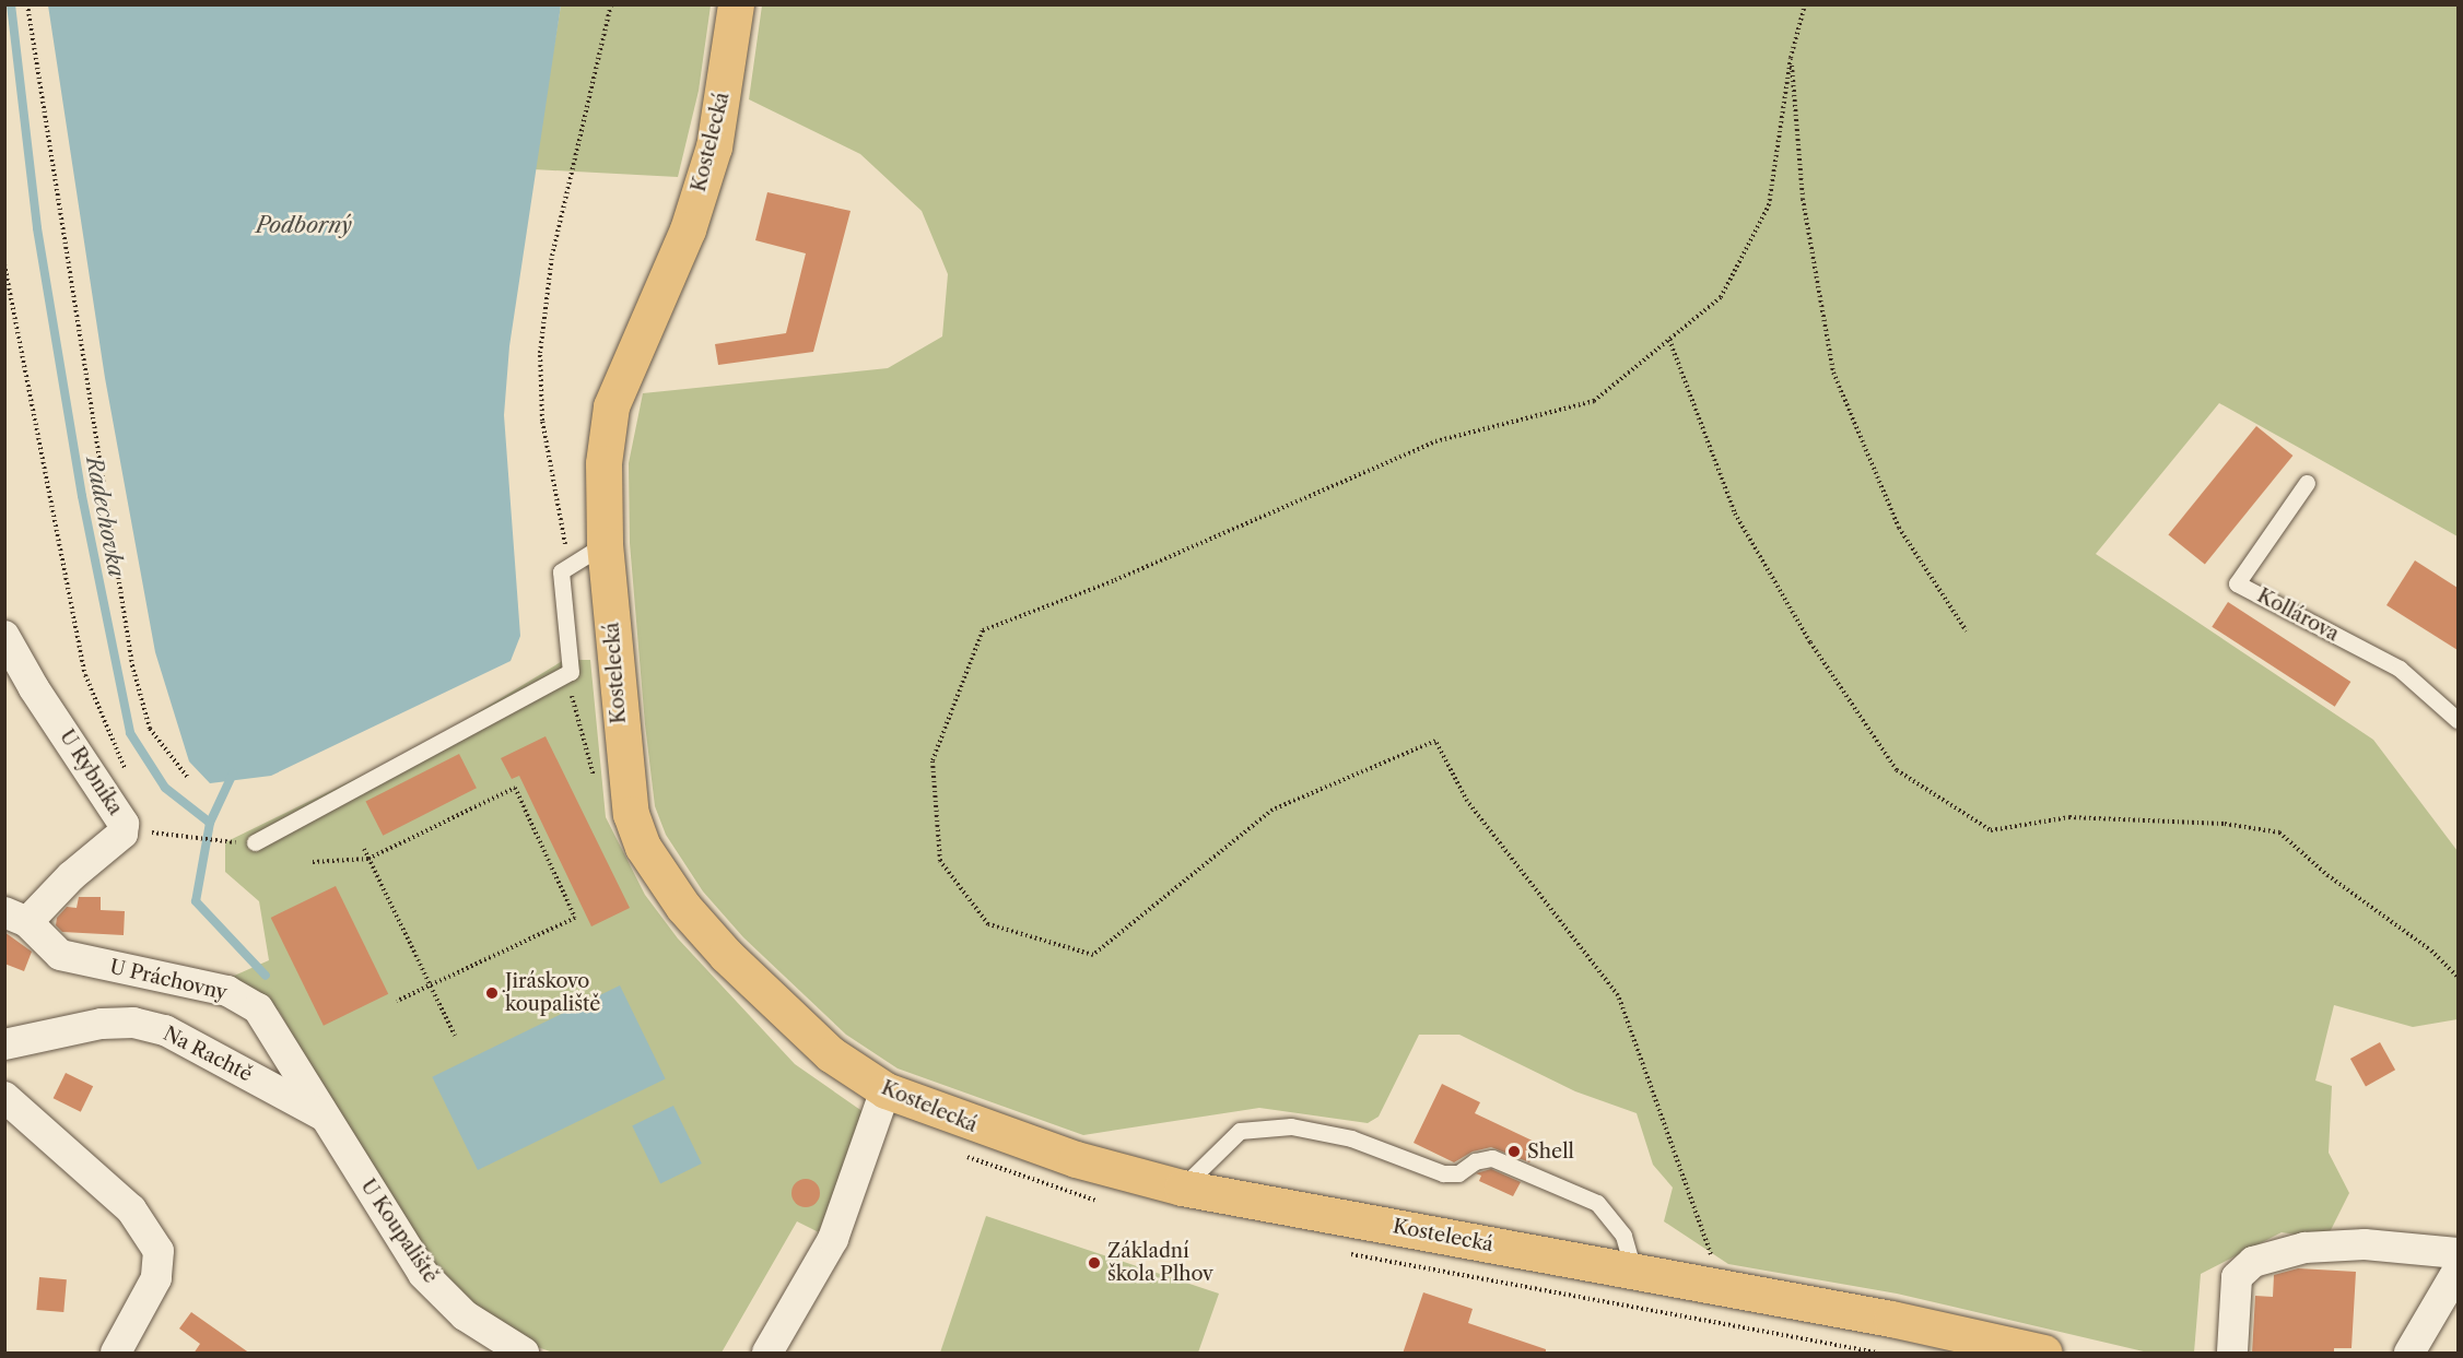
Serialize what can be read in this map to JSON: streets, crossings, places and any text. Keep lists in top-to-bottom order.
{
  "streets": {
    "main road": ["Kostelecká"],
    "street": [
      "U Rybníka",
      "U Práchovny",
      "Na Rachtě",
      "U Koupaliště"
    ],
    "lane": ["Kollárova"]
  },
  "crossings": [
    ["U Rybníka", "U Práchovny"],
    ["U Práchovny", "Na Rachtě"],
    ["U Práchovny", "U Koupaliště"],
    ["Na Rachtě", "U Koupaliště"]
  ],
  "water": ["Podborný", "Radechovka"],
  "places": ["Jiráskovo koupaliště", "Shell", "Základní škola Plhov"]
}
